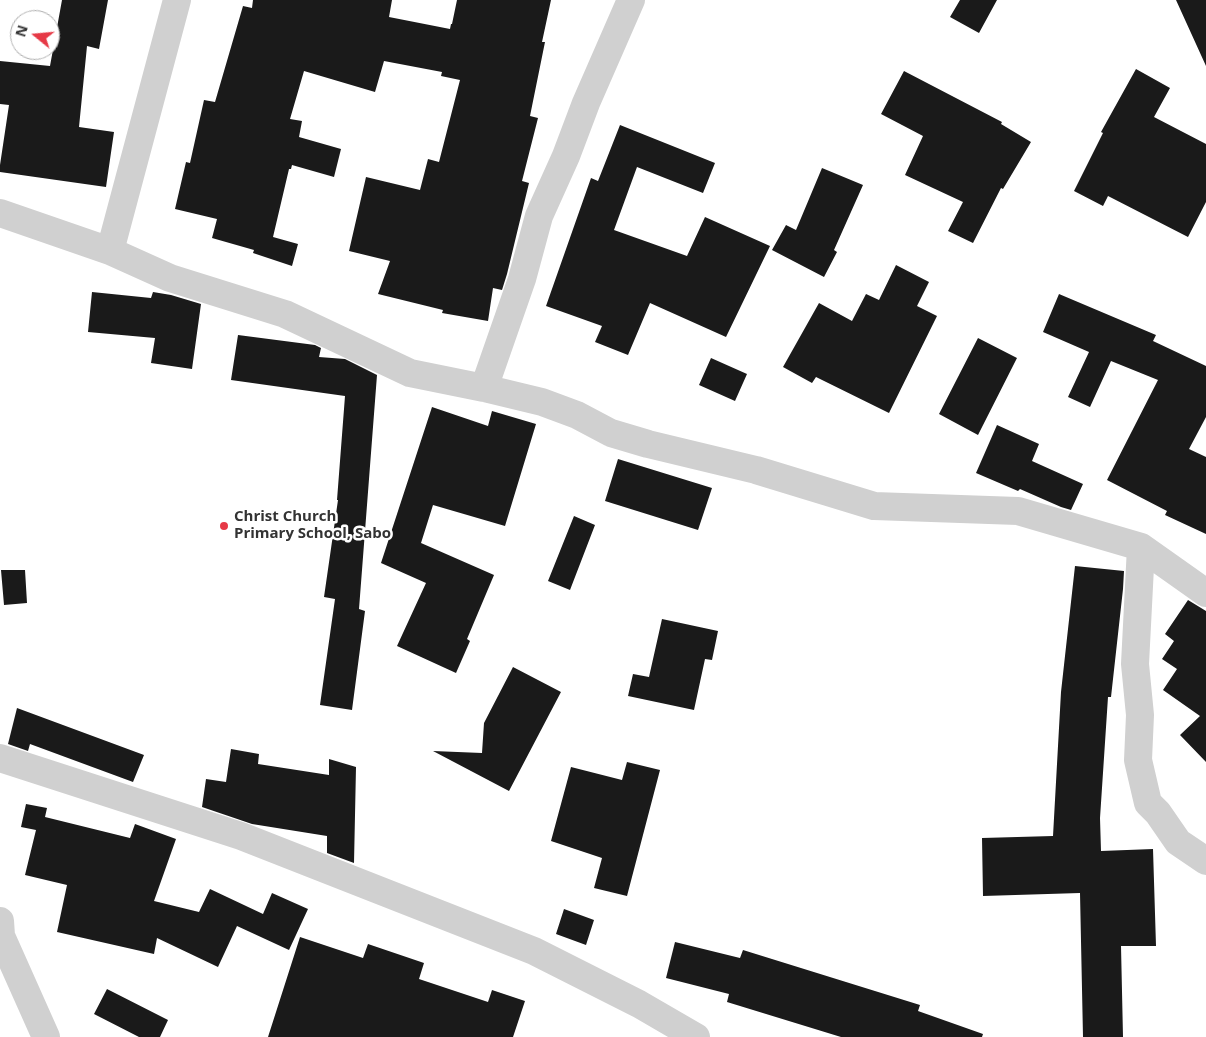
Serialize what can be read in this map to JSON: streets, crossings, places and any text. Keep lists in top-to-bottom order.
{
  "places": ["Christ Church Primary School, Sabo"],
  "north": "left"
}
